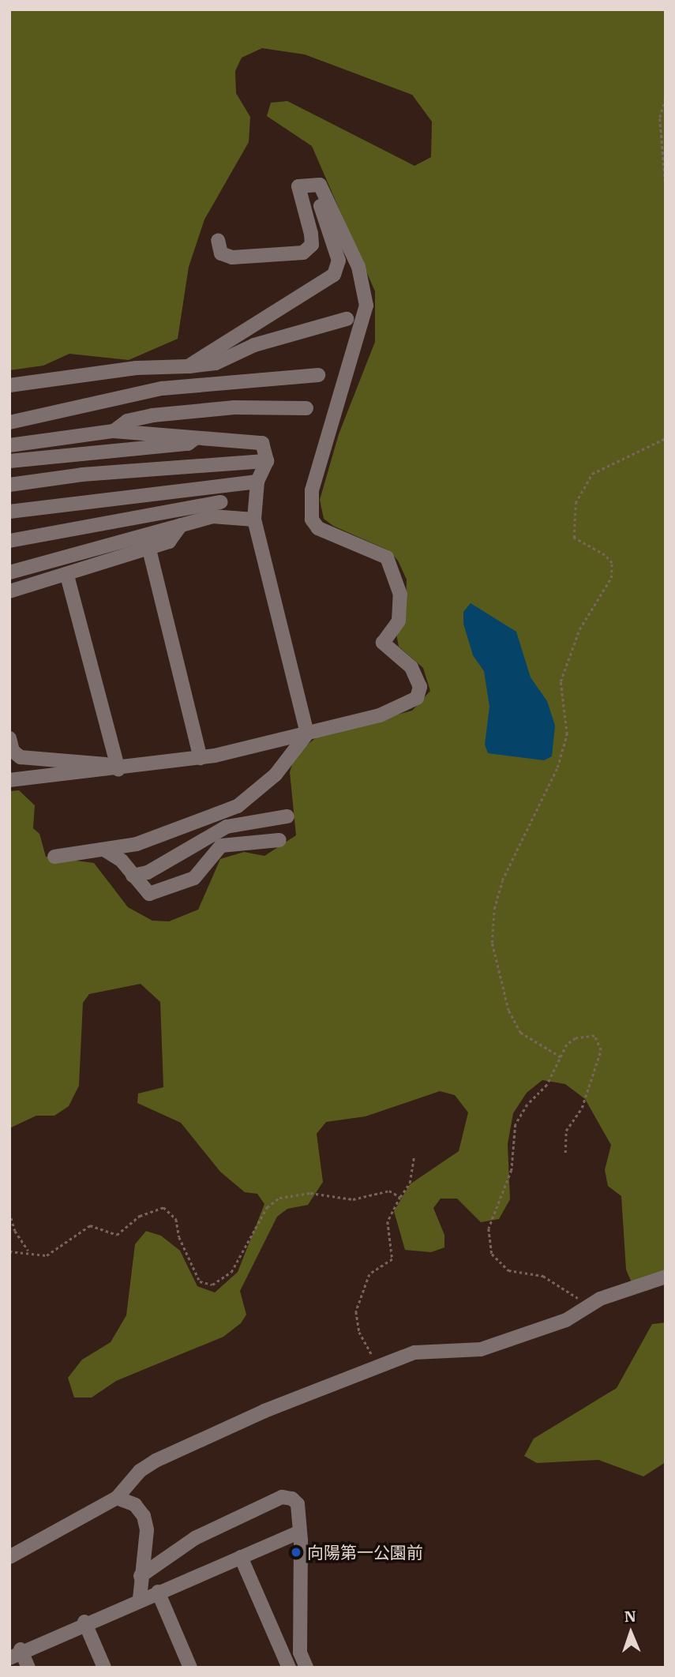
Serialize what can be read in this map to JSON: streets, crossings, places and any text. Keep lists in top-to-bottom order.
{
  "places": ["向陽第一公園前"],
  "north": "top"
}
